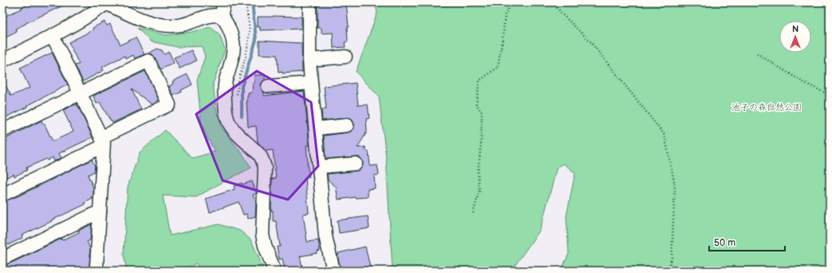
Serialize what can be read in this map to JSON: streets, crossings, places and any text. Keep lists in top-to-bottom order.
{
  "parks": ["池子の森自然公園"],
  "scale_bar": "50 m",
  "north": "top"
}
